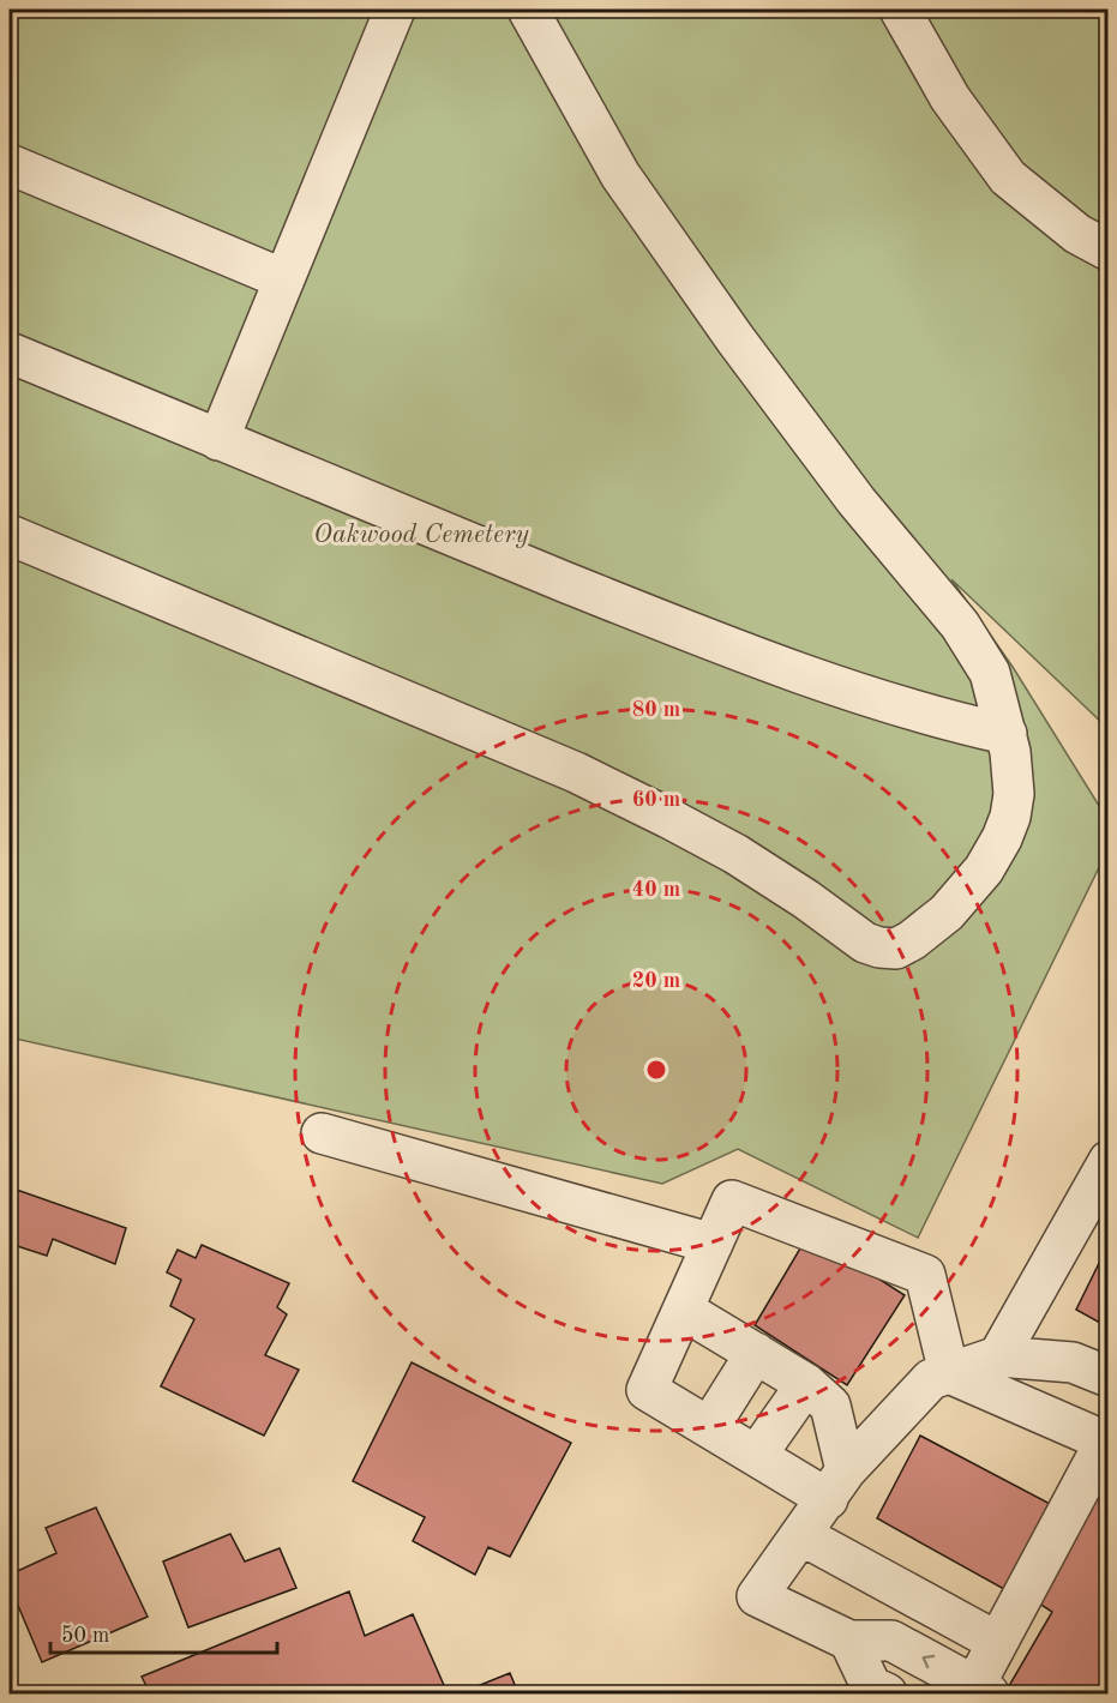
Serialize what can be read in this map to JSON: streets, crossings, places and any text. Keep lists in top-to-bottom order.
{
  "parks": ["Oakwood Cemetery"],
  "scale_bar": "50 m",
  "rings": [
    "80 m",
    "60 m",
    "40 m",
    "20 m"
  ]
}
